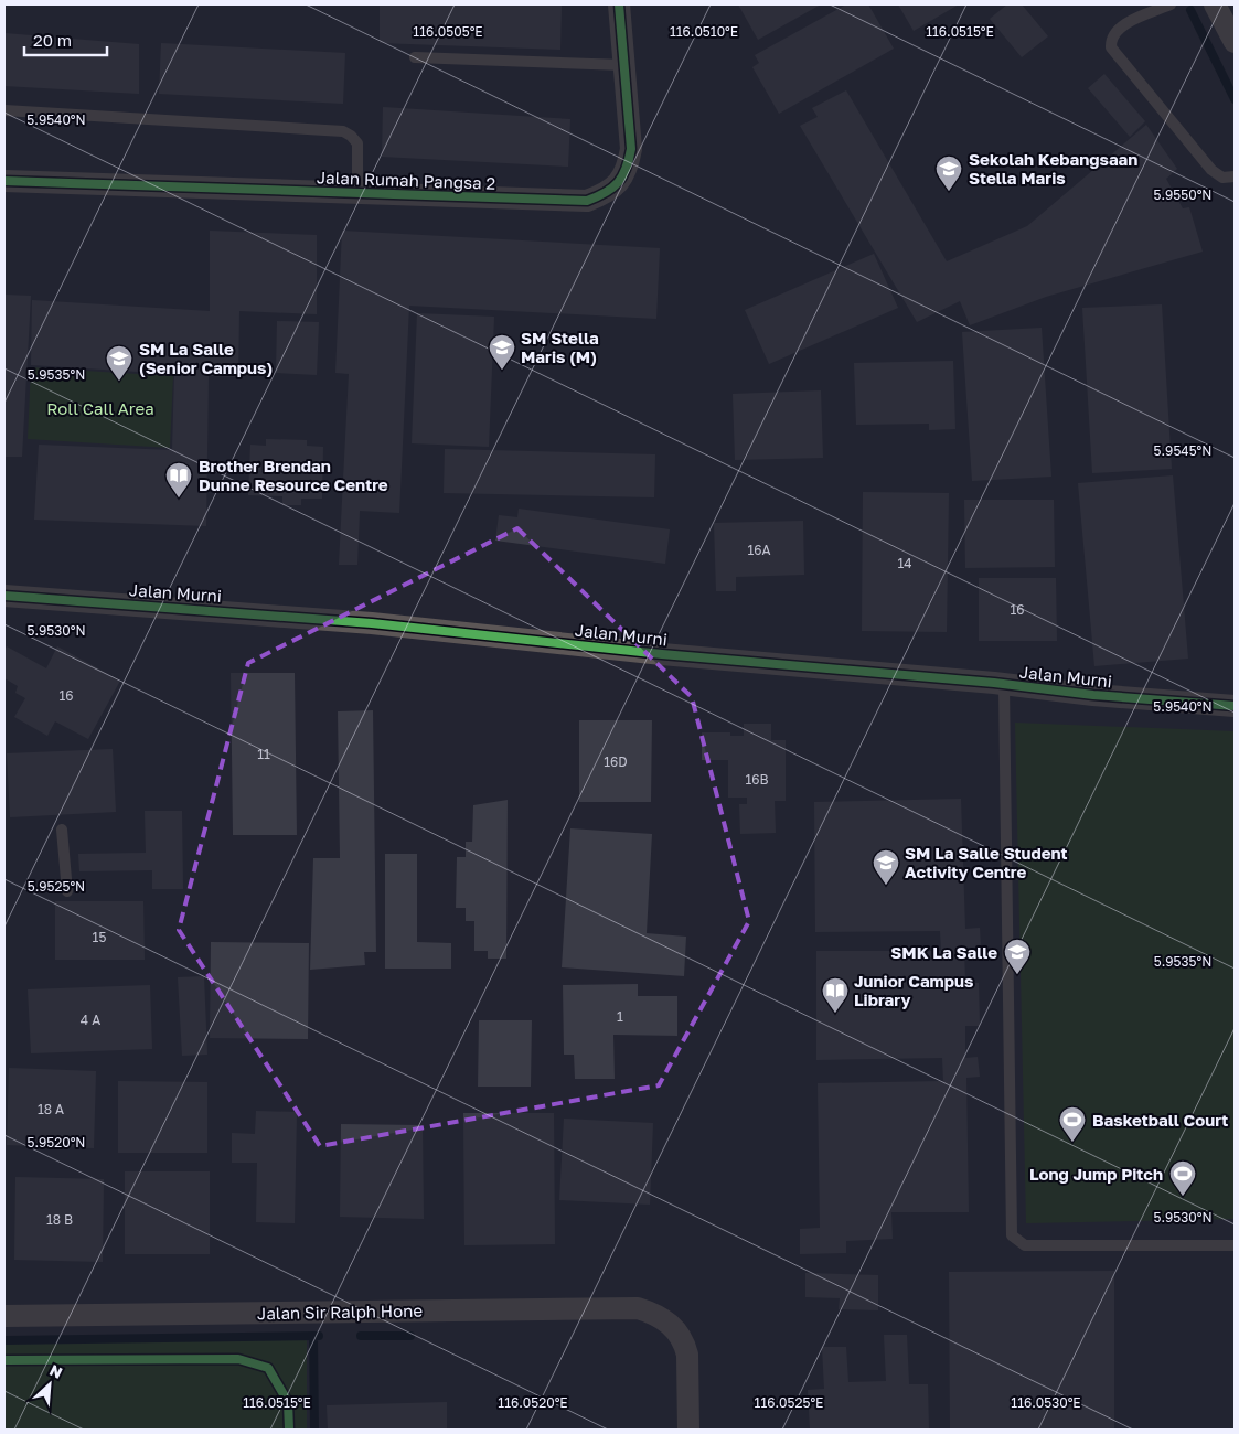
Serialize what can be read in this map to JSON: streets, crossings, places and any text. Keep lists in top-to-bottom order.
{
  "streets": {
    "street": ["Jalan Rumah Pangsa 2", "Jalan Murni", "Jalan Sir Ralph Hone"]
  },
  "parks": ["Roll Call Area"],
  "places": {
    "school or university": [
      "Sekolah Kebangsaan Stella Maris",
      "SM Stella Maris (M)",
      "SM La Salle (Senior Campus)",
      "SM La Salle Student Activity Centre",
      "SMK La Salle"
    ],
    "library": ["Brother Brendan Dunne Resource Centre", "Junior Campus Library"],
    "sports": ["Basketball Court", "Long Jump Pitch"]
  },
  "house_numbers": [
    "16A",
    "14",
    "16",
    "16",
    "11",
    "16D",
    "16B",
    "15",
    "1",
    "4 A",
    "18 A",
    "18 B"
  ],
  "scale_bar": "20 m",
  "north": "top right",
  "coordinates": [
    "116.0505°E",
    "116.0510°E",
    "116.0515°E",
    "5.9540°N",
    "5.9550°N",
    "5.9535°N",
    "5.9545°N",
    "5.9530°N",
    "5.9525°N",
    "5.9520°N",
    "116.0520°E",
    "116.0525°E",
    "116.0530°E"
  ]
}
